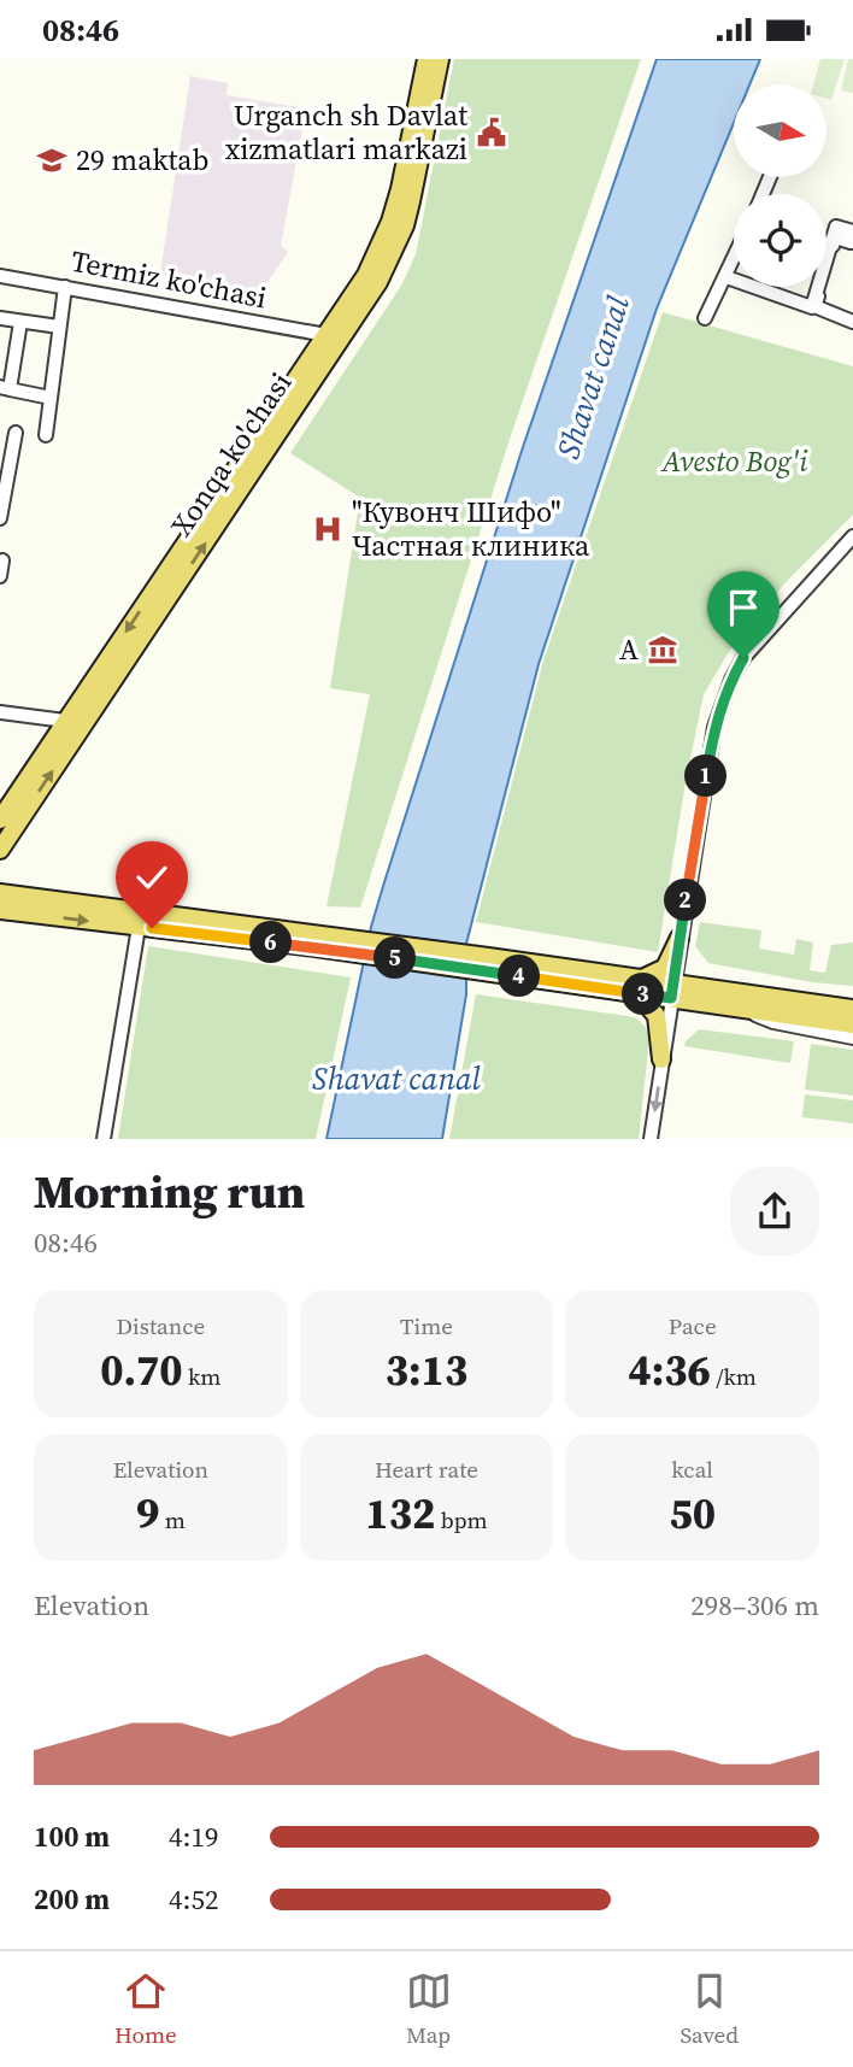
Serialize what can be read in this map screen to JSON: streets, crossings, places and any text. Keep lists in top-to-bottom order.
{
  "streets": {
    "main road": ["Xonqa ko'chasi"],
    "street": ["Termiz ko'chasi"]
  },
  "crossings": [
    ["Termiz ko'chasi", "Xonqa ko'chasi"]
  ],
  "water": ["Shavat canal"],
  "parks": ["Avesto Bog'i"],
  "places": {
    "public building": ["Urganch sh Davlat xizmatlari markazi"],
    "school or university": ["29 maktab"],
    "hospital": ["\"Кувонч Шифо\" Частная клиника"],
    "museum": ["A"]
  },
  "north": "right",
  "page": {
    "status": "08:46",
    "pins": [
      "1",
      "2",
      "6",
      "5",
      "4",
      "3"
    ],
    "heading": ["Morning run", "08:46"],
    "stats": [
      ["Distance", "0.70 km"],
      ["Time", "3:13"],
      ["Pace", "4:36 /km"],
      ["Elevation", "9 m"],
      ["Heart rate", "132 bpm"],
      ["kcal", "50"]
    ],
    "chart": ["Elevation", "298–306 m"],
    "list": [
      {
        "name": "100 m",
        "note": "4:19"
      },
      {
        "name": "200 m",
        "note": "4:52"
      }
    ],
    "tabs": ["Home", "Map", "Saved"]
  }
}
